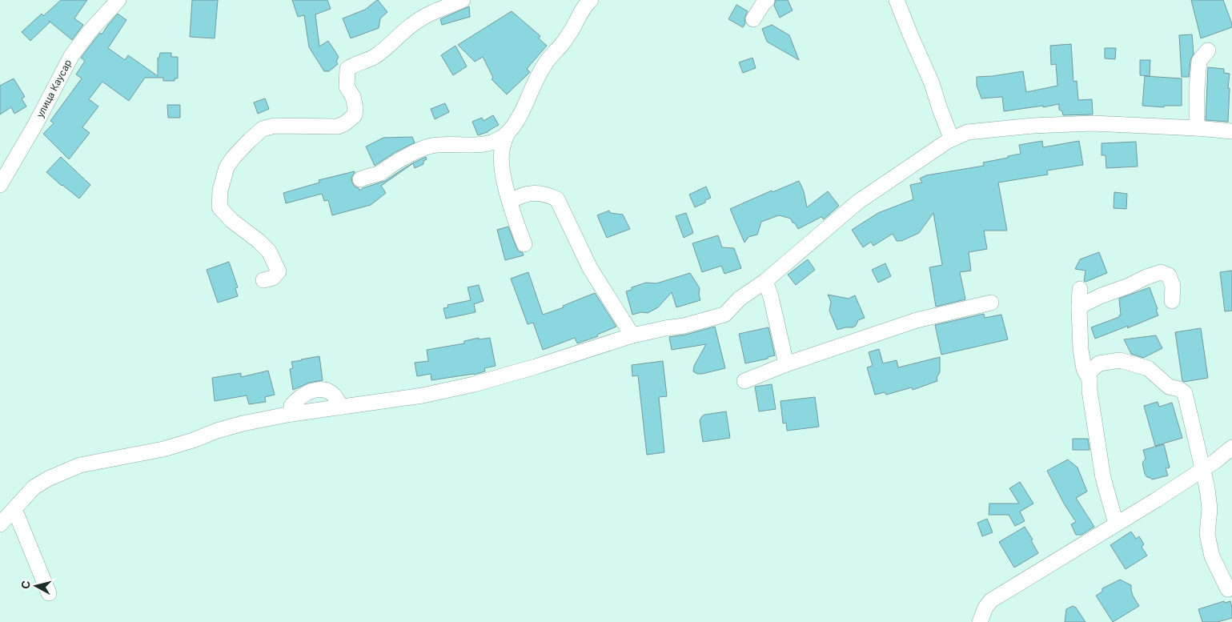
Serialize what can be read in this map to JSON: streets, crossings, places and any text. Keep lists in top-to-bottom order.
{
  "streets": {
    "street": ["улица Каусар"]
  },
  "north": "left"
}
